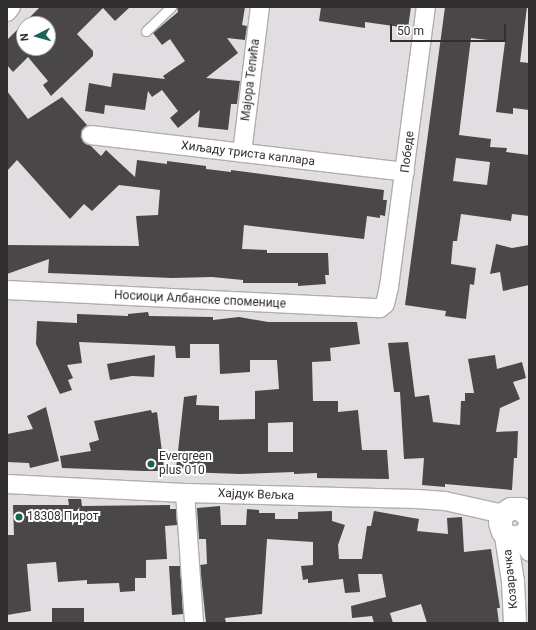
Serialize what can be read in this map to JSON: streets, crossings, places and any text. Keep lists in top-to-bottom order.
{
  "streets": {
    "street": [
      "Мајора Тепића",
      "Победе",
      "Хиљаду триста каплара",
      "Носиоци Албанске споменице",
      "Хајдук Вељка",
      "Козарачка"
    ]
  },
  "crossings": [
    ["Мајора Тепића", "Хиљаду триста каплара"],
    ["Победе", "Хиљаду триста каплара"],
    ["Победе", "Носиоци Албанске споменице"],
    ["Хајдук Вељка", "Козарачка"]
  ],
  "places": ["Evergreen plus 010", "18308 Пирот"],
  "scale_bar": "50 m",
  "north": "left"
}
